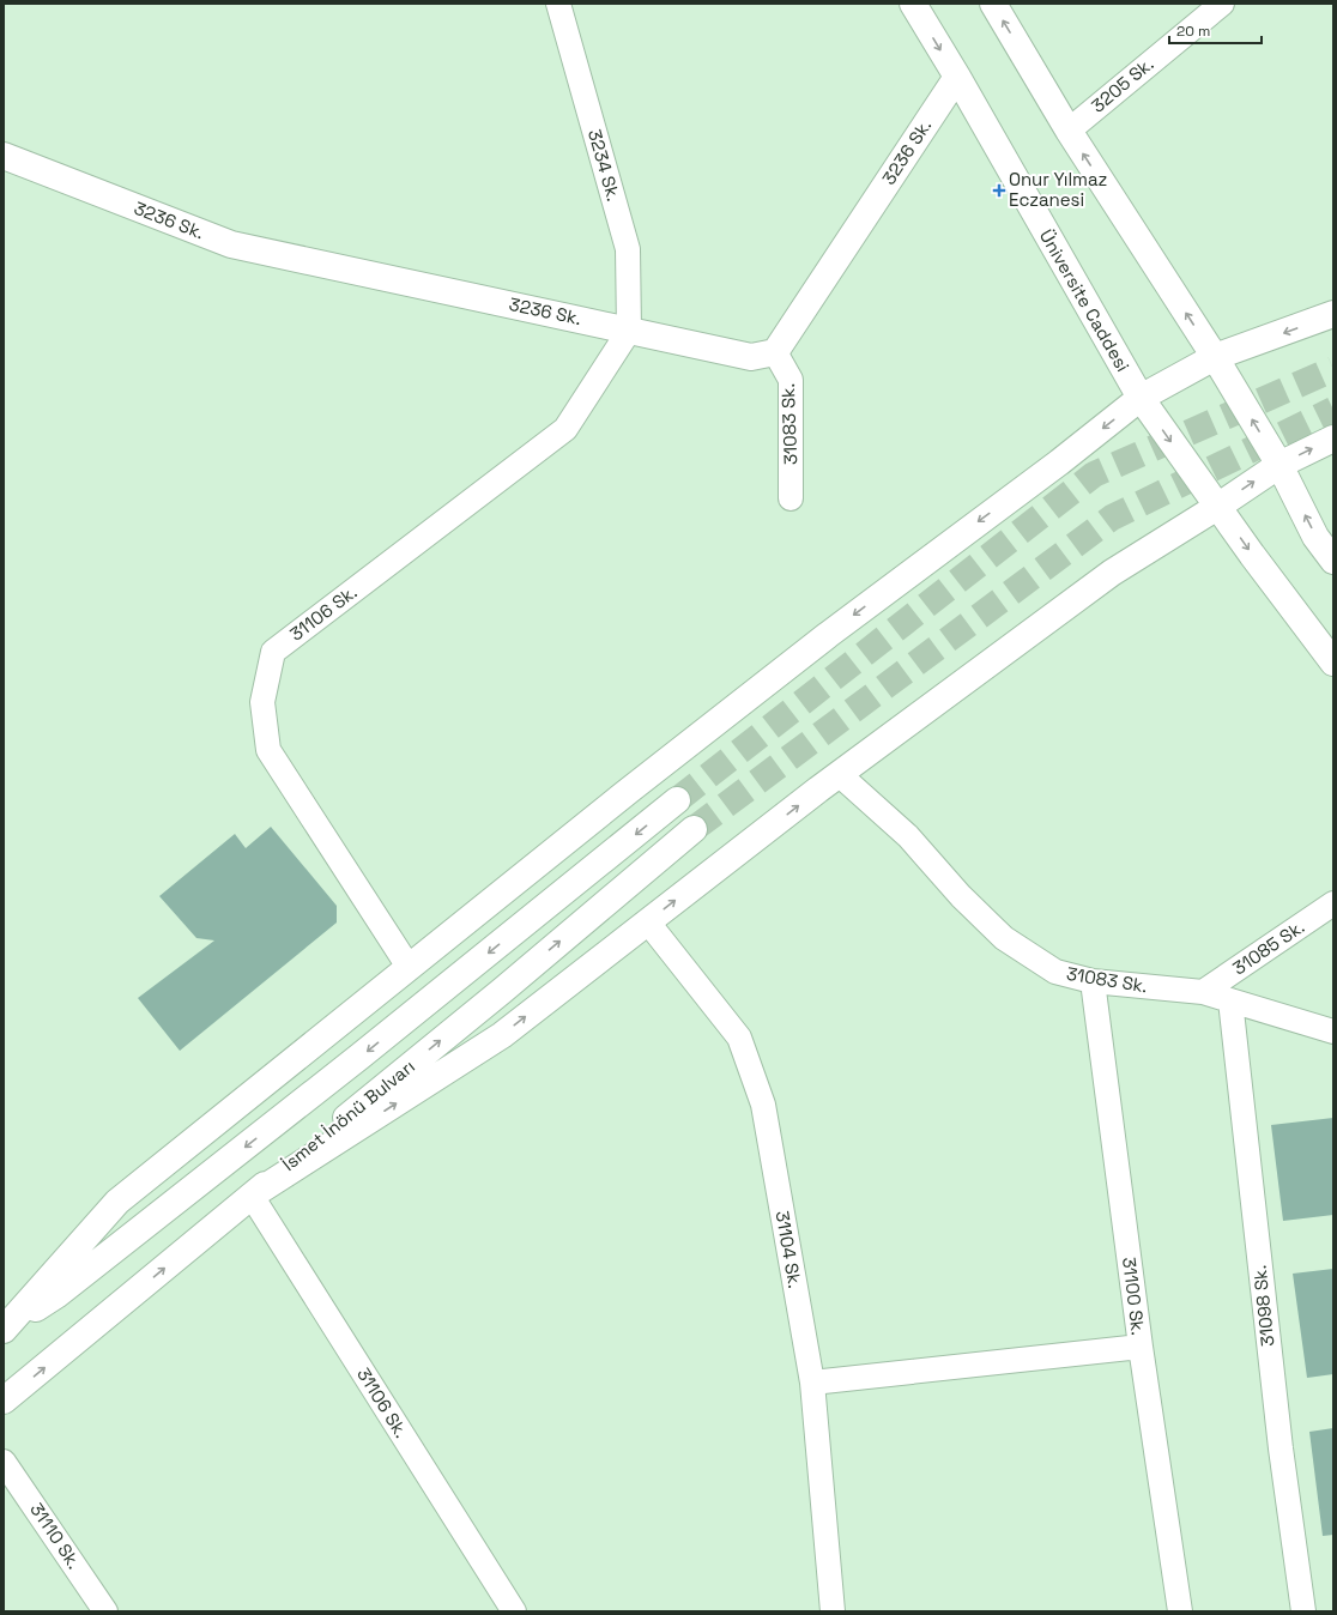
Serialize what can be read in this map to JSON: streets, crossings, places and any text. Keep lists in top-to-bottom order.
{
  "streets": {
    "main road": ["3236 Sk.", "Üniversite Caddesi", "İsmet İnönü Bulvarı"],
    "street": [
      "3205 Sk.",
      "3234 Sk.",
      "31083 Sk.",
      "31106 Sk.",
      "31085 Sk.",
      "31104 Sk.",
      "31100 Sk.",
      "31098 Sk.",
      "31110 Sk."
    ]
  },
  "crossings": [
    ["3236 Sk.", "3234 Sk."],
    ["3236 Sk.", "Üniversite Caddesi"],
    ["3236 Sk.", "31083 Sk."],
    ["3236 Sk.", "31106 Sk."],
    ["3234 Sk.", "31106 Sk."],
    ["31083 Sk.", "31085 Sk."],
    ["31083 Sk.", "31100 Sk."],
    ["31083 Sk.", "31098 Sk."],
    ["31106 Sk.", "İsmet İnönü Bulvarı"]
  ],
  "places": {
    "health": ["Onur Yılmaz Eczanesi"]
  },
  "scale_bar": "20 m"
}
